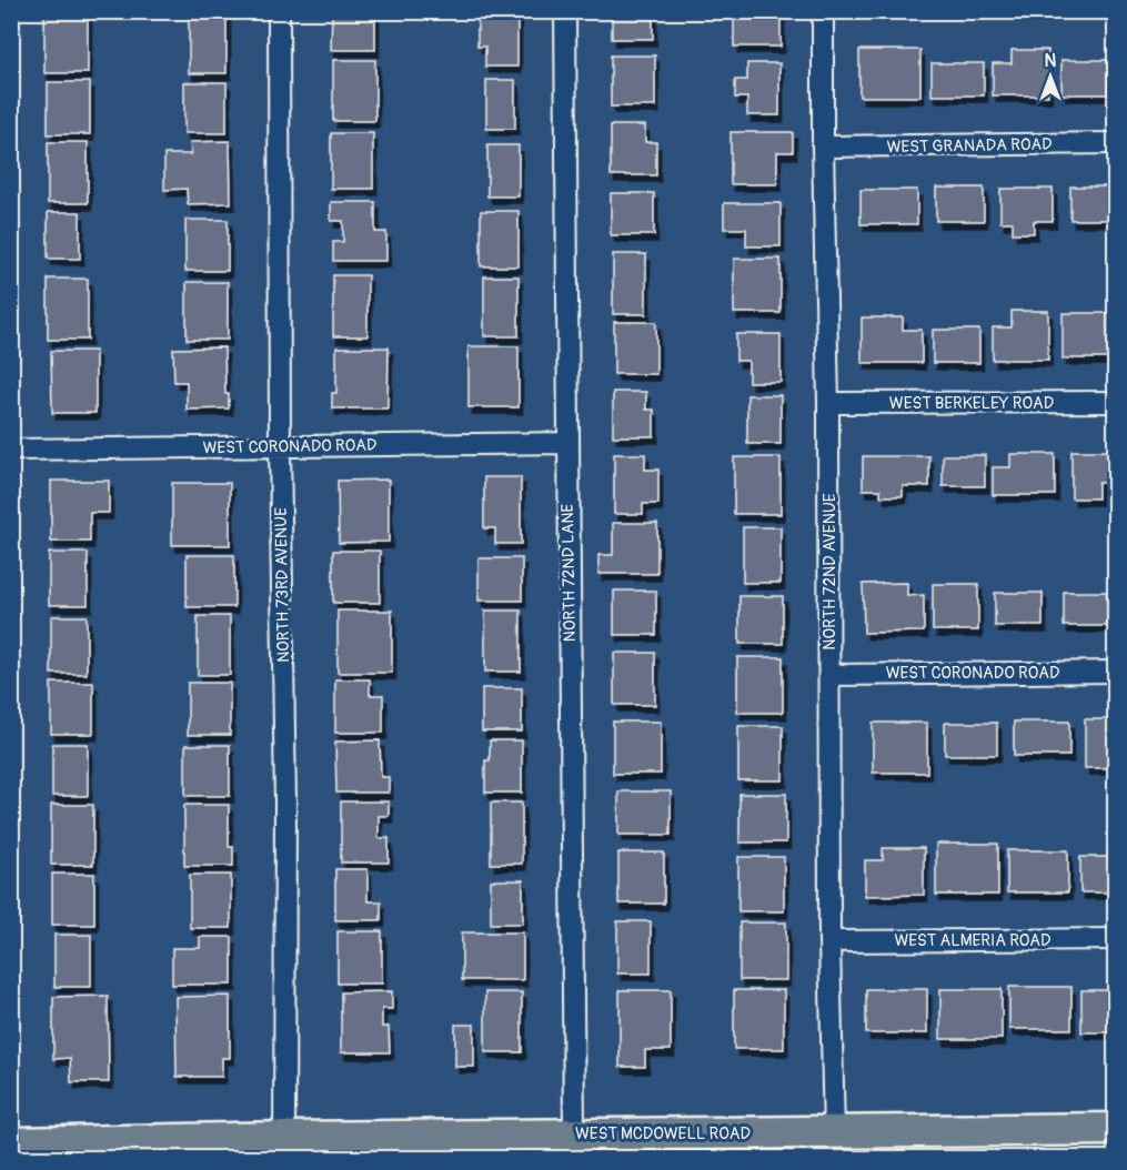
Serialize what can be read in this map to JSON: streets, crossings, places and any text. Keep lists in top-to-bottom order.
{
  "streets": {
    "main road": ["WEST MCDOWELL ROAD"],
    "street": [
      "WEST GRANADA ROAD",
      "WEST BERKELEY ROAD",
      "WEST CORONADO ROAD",
      "NORTH 72ND AVENUE",
      "NORTH 72ND LANE",
      "NORTH 73RD AVENUE",
      "WEST ALMERIA ROAD"
    ]
  },
  "crossings": [
    ["WEST GRANADA ROAD", "NORTH 72ND AVENUE"],
    ["WEST BERKELEY ROAD", "NORTH 72ND AVENUE"],
    ["WEST CORONADO ROAD", "NORTH 72ND AVENUE"],
    ["WEST CORONADO ROAD", "NORTH 72ND LANE"],
    ["WEST CORONADO ROAD", "NORTH 73RD AVENUE"],
    ["NORTH 72ND AVENUE", "WEST ALMERIA ROAD"],
    ["NORTH 72ND AVENUE", "WEST MCDOWELL ROAD"],
    ["NORTH 72ND LANE", "WEST MCDOWELL ROAD"],
    ["NORTH 73RD AVENUE", "WEST MCDOWELL ROAD"]
  ],
  "north": "top"
}
